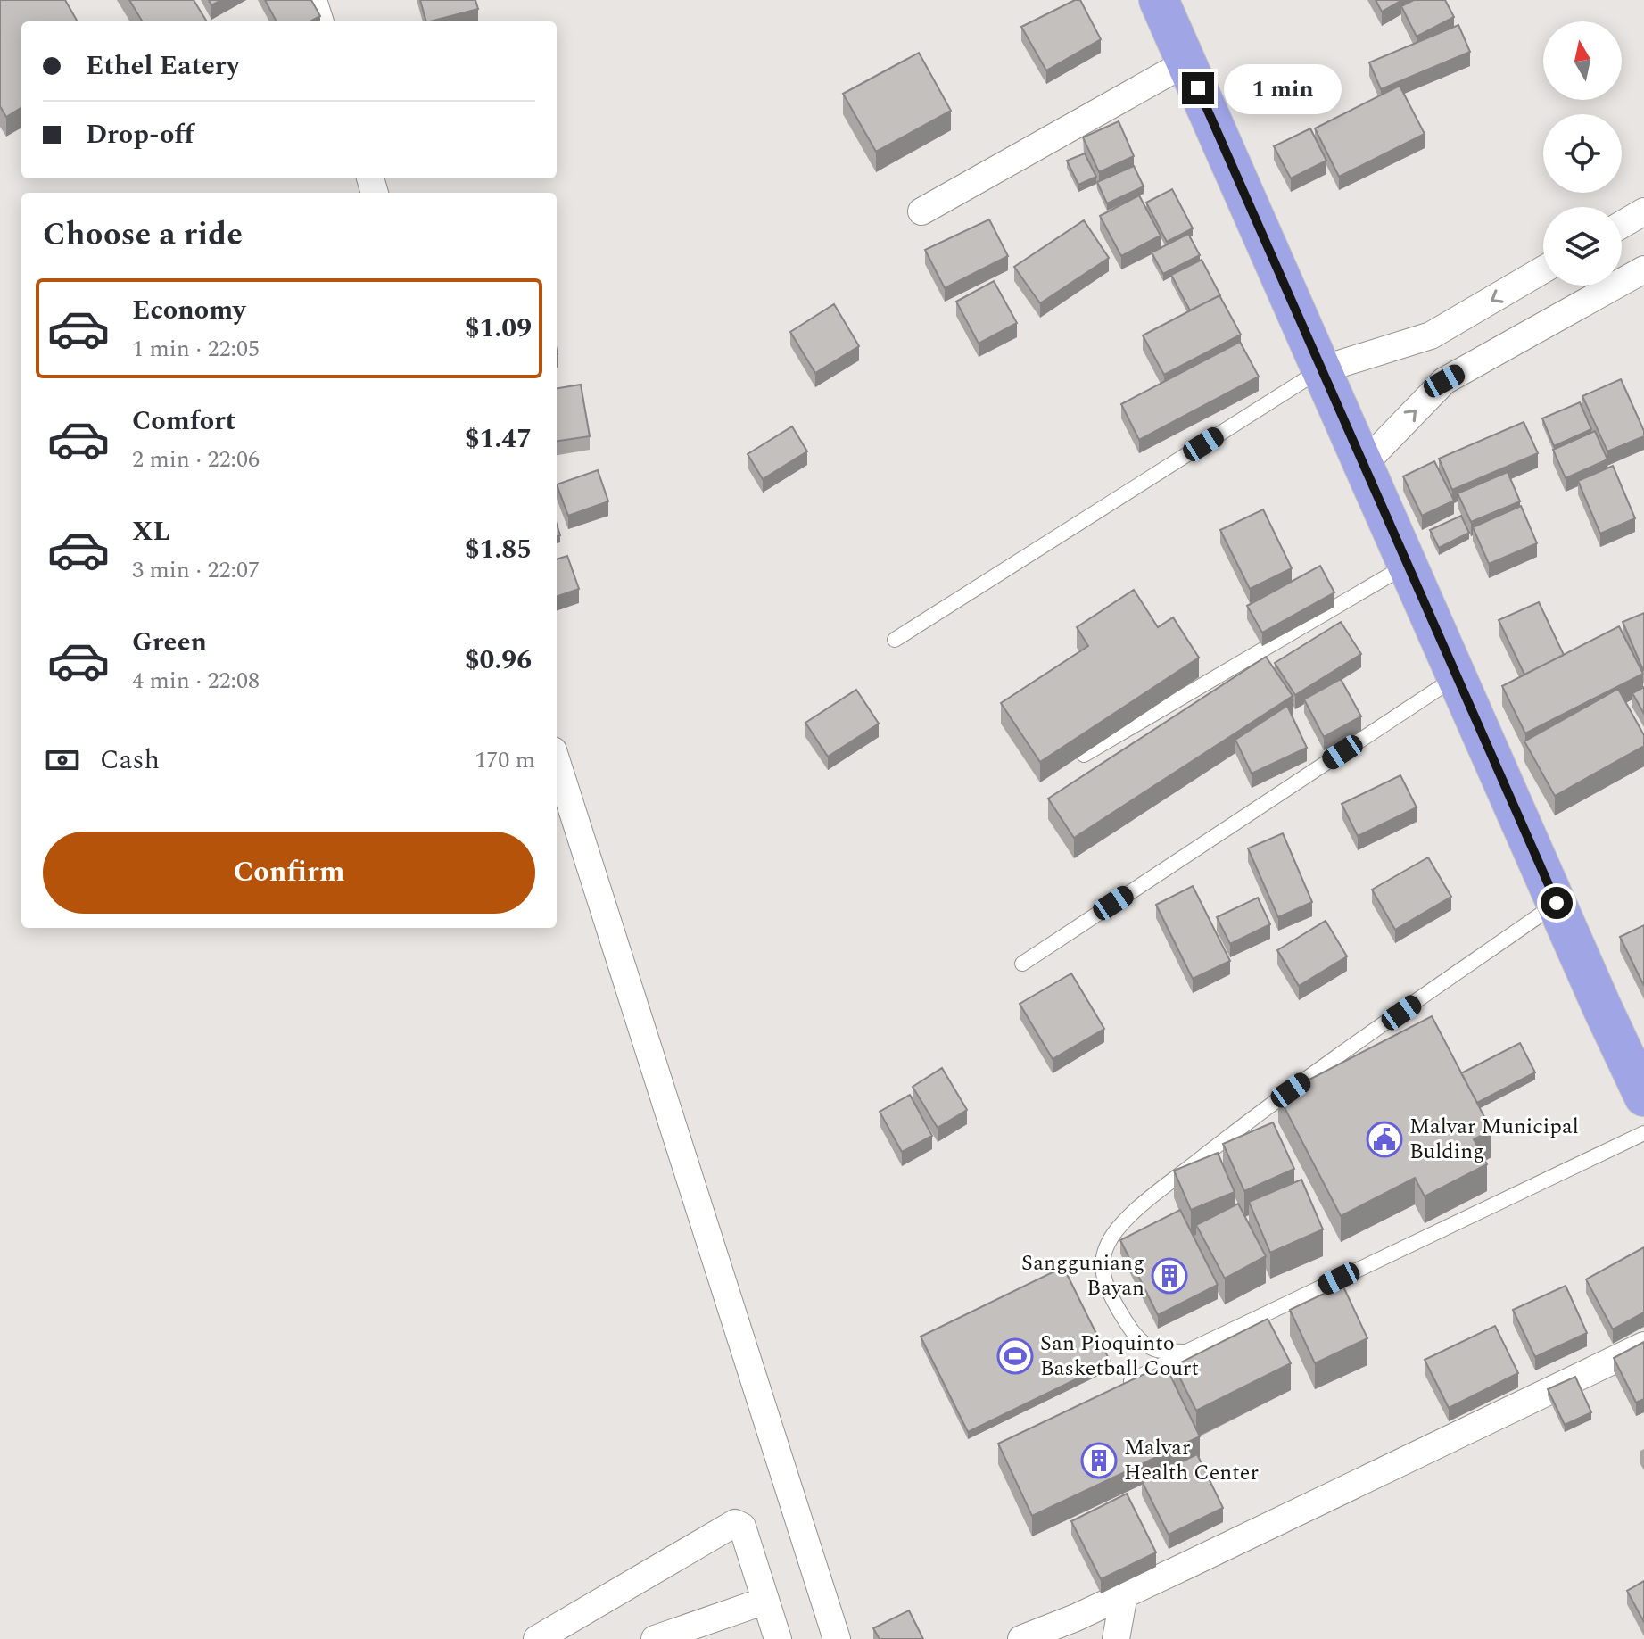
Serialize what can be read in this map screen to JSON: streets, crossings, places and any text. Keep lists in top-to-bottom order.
{
  "places": {
    "public building": ["Malvar Municipal Bulding"],
    "building": ["Sangguniang Bayan", "Malvar Health Center"],
    "sports": ["San Pioquinto Basketball Court"]
  },
  "north": "top",
  "page": {
    "banner": ["Ethel Eatery", "Drop-off"],
    "bubble": "1 min",
    "heading": "Choose a ride",
    "list": [
      {
        "name": "Economy",
        "note": "1 min · 22:05",
        "value": "$1.09"
      },
      {
        "name": "Comfort",
        "note": "2 min · 22:06",
        "value": "$1.47"
      },
      {
        "name": "XL",
        "note": "3 min · 22:07",
        "value": "$1.85"
      },
      {
        "name": "Green",
        "note": "4 min · 22:08",
        "value": "$0.96"
      }
    ],
    "pay": ["Cash", "170 m"],
    "buttons": "Confirm"
  }
}
